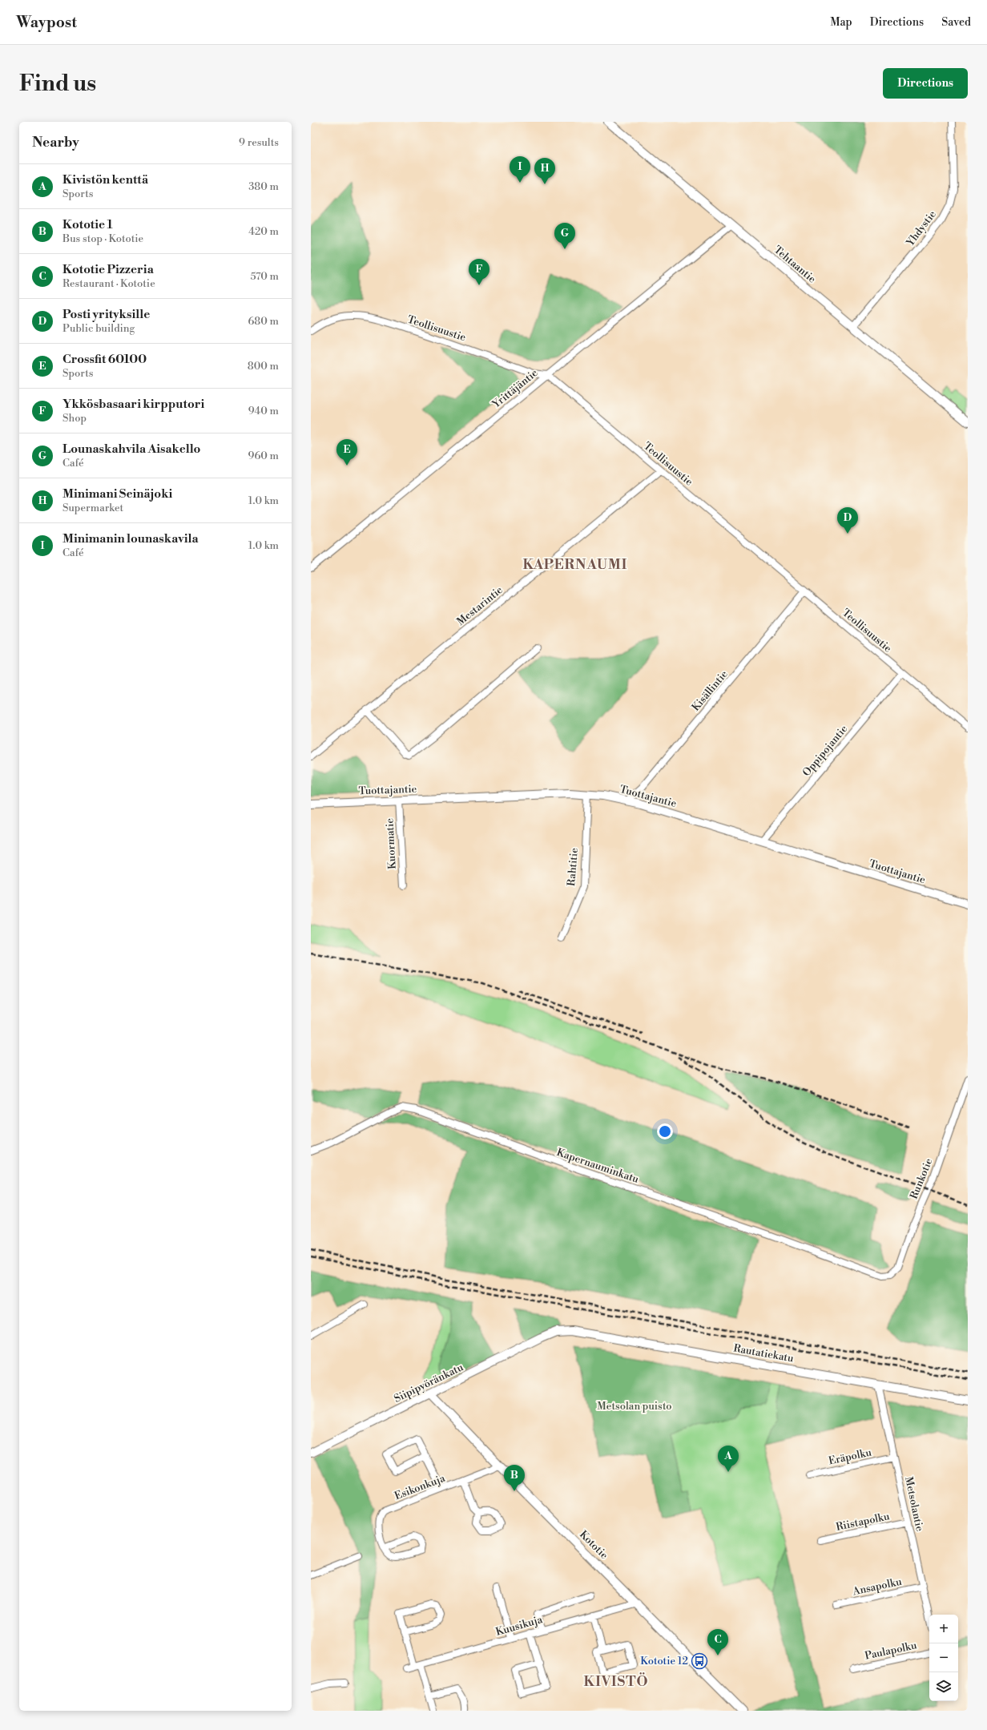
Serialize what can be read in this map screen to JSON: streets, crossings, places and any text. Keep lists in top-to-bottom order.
{
  "streets": {
    "street": [
      "Yhdystie",
      "Tehtaantie",
      "Teollisuustie",
      "Yrittäjäntie",
      "Mestarintie",
      "Kisällintie",
      "Oppipojantie",
      "Tuottajantie",
      "Kuormatie",
      "Rahtitie",
      "Kapernauminkatu",
      "Runkotie",
      "Rautatiekatu",
      "Siipipyöränkatu",
      "Eräpolku",
      "Esikonkuja",
      "Metsolantie",
      "Riistapolku",
      "Kototie",
      "Ansapolku",
      "Kuusikuja",
      "Paulapolku"
    ]
  },
  "crossings": [
    ["Yhdystie", "Tehtaantie"],
    ["Tehtaantie", "Yrittäjäntie"],
    ["Teollisuustie", "Yrittäjäntie"],
    ["Teollisuustie", "Mestarintie"],
    ["Teollisuustie", "Kisällintie"],
    ["Teollisuustie", "Oppipojantie"],
    ["Kisällintie", "Tuottajantie"],
    ["Oppipojantie", "Tuottajantie"],
    ["Tuottajantie", "Kuormatie"],
    ["Tuottajantie", "Rahtitie"],
    ["Kapernauminkatu", "Runkotie"],
    ["Rautatiekatu", "Siipipyöränkatu"],
    ["Rautatiekatu", "Metsolantie"],
    ["Siipipyöränkatu", "Kototie"],
    ["Eräpolku", "Metsolantie"],
    ["Esikonkuja", "Kototie"],
    ["Metsolantie", "Riistapolku"],
    ["Metsolantie", "Ansapolku"],
    ["Kototie", "Kuusikuja"]
  ],
  "districts": ["KAPERNAUMI", "KIVISTÖ"],
  "parks": ["Metsolan puisto"],
  "places": {
    "bus stop": ["Kototie 12"]
  },
  "page": {
    "header": "Waypost",
    "nav": ["Map", "Directions", "Saved"],
    "buttons": "Directions",
    "title": "Find us",
    "heading": ["Nearby", "9 results"],
    "pins": [
      "I",
      "H",
      "G",
      "F",
      "E",
      "D",
      "A",
      "B",
      "C"
    ],
    "list": [
      {
        "mark": "A",
        "name": "Kivistön kenttä",
        "note": "Sports",
        "value": "380 m"
      },
      {
        "mark": "B",
        "name": "Kototie 1",
        "note": "Bus stop · Kototie",
        "value": "420 m"
      },
      {
        "mark": "C",
        "name": "Kototie Pizzeria",
        "note": "Restaurant · Kototie",
        "value": "570 m"
      },
      {
        "mark": "D",
        "name": "Posti yrityksille",
        "note": "Public building",
        "value": "680 m"
      },
      {
        "mark": "E",
        "name": "Crossfit 60100",
        "note": "Sports",
        "value": "800 m"
      },
      {
        "mark": "F",
        "name": "Ykkösbasaari kirpputori",
        "note": "Shop",
        "value": "940 m"
      },
      {
        "mark": "G",
        "name": "Lounaskahvila Aisakello",
        "note": "Café",
        "value": "960 m"
      },
      {
        "mark": "H",
        "name": "Minimani Seinäjoki",
        "note": "Supermarket",
        "value": "1.0 km"
      },
      {
        "mark": "I",
        "name": "Minimanin lounaskavila",
        "note": "Café",
        "value": "1.0 km"
      }
    ],
    "map_buttons": ["+", "−"]
  }
}
